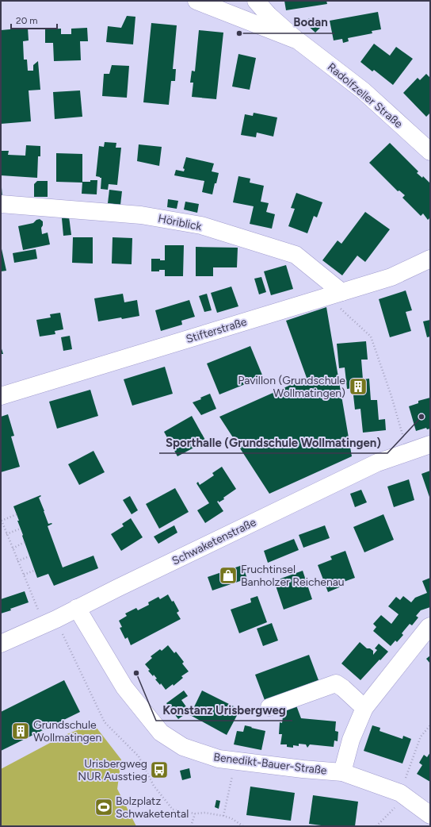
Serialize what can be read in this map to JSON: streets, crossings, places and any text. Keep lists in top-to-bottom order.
{
  "streets": {
    "street": [
      "Radolfzeller Straße",
      "Höriblick",
      "Stifterstraße",
      "Schwaketenstraße",
      "Benedikt-Bauer-Straße"
    ]
  },
  "crossings": [
    ["Höriblick", "Stifterstraße"],
    ["Schwaketenstraße", "Benedikt-Bauer-Straße"]
  ],
  "places": {
    "other": ["Bodan", "Sporthalle (Grundschule Wollmatingen)", "Konstanz Urisbergweg"],
    "building": ["Pavillon (Grundschule Wollmatingen)", "Grundschule Wollmatingen"],
    "shop": ["Fruchtinsel Banholzer Reichenau"],
    "bus stop": ["Urisbergweg NUR Ausstieg"],
    "sports": ["Bolzplatz Schwaketental"]
  },
  "scale_bar": "20 m"
}
